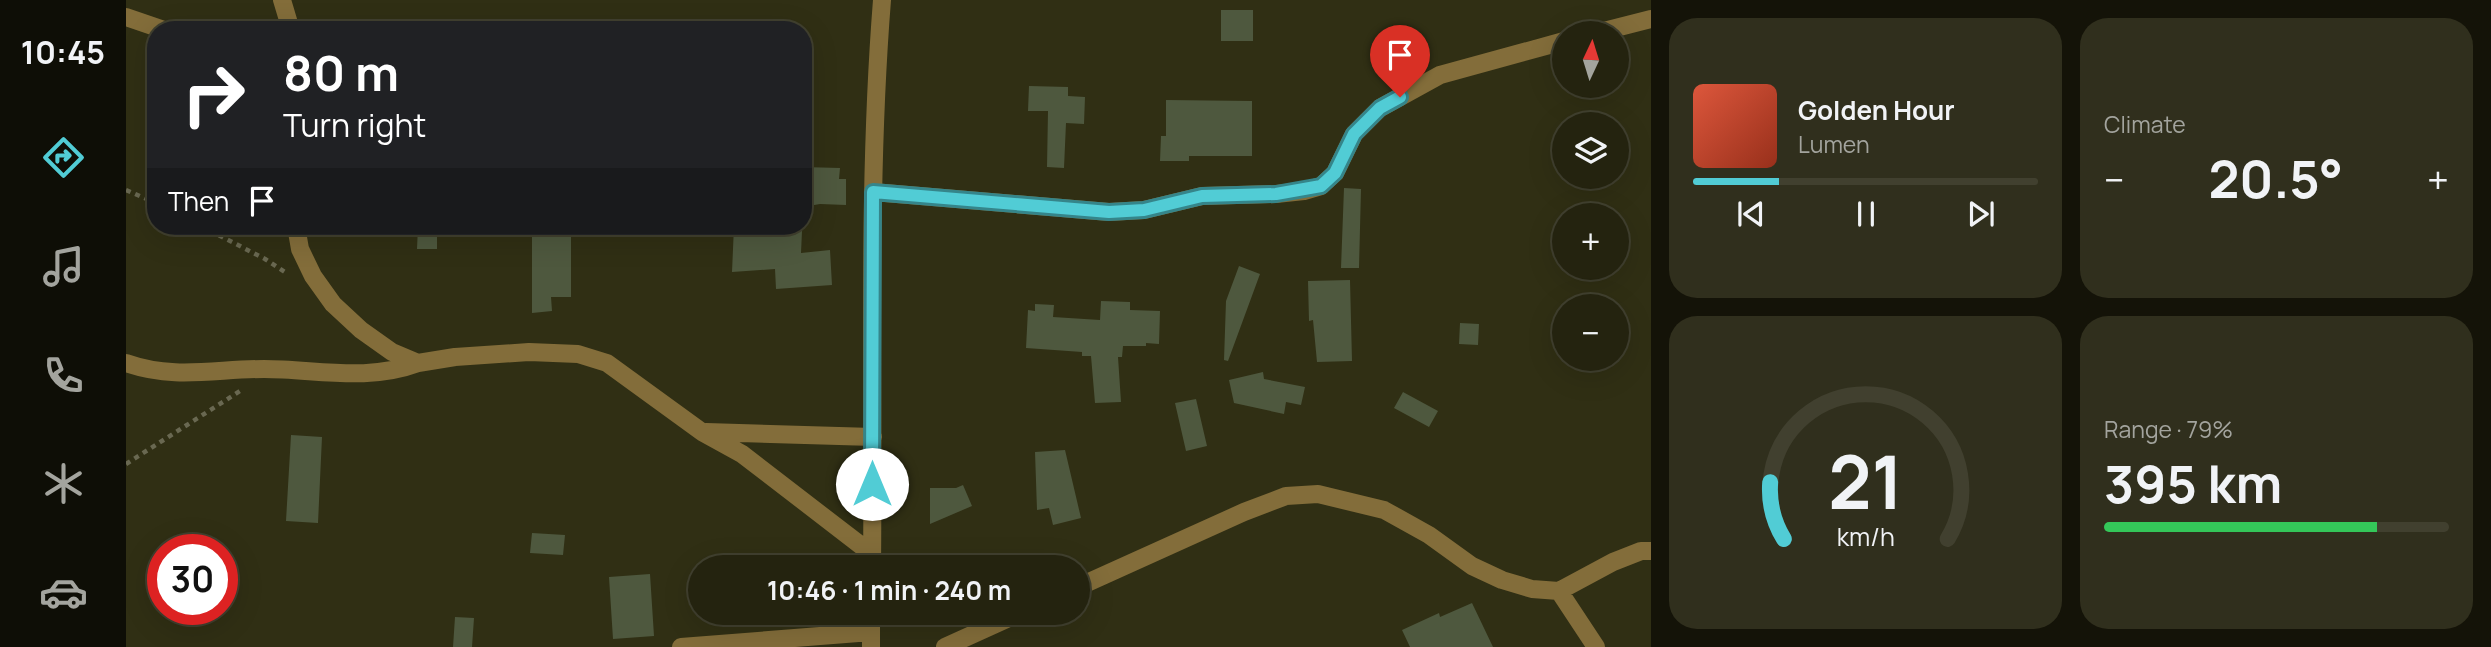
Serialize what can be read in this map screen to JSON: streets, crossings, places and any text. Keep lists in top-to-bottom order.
{
  "north": "top",
  "page": {
    "tabs": "10:45",
    "tile": [
      "Climate",
      ["Range · 79%", "395 km"]
    ],
    "map_buttons": ["+", "−"],
    "turn": ["80 m", "Turn right"],
    "song": ["Golden Hour", "Lumen"],
    "heat": ["−", "20.5°", "+"],
    "then": "Then",
    "limit": "30",
    "trip": "10:46 · 1 min · 240 m",
    "gauge": ["21", "km/h"]
  }
}
